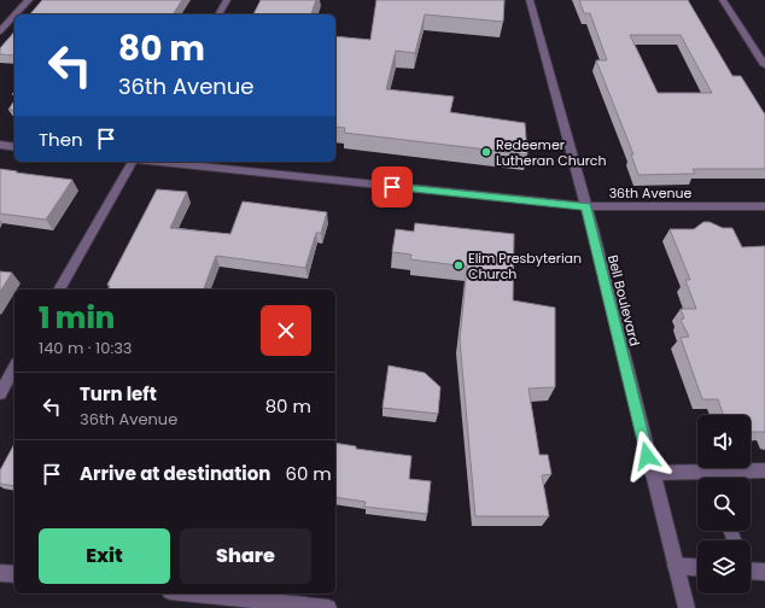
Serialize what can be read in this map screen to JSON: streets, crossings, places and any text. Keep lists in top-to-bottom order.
{
  "streets": {
    "street": ["36th Avenue", "Bell Boulevard"]
  },
  "crossings": [
    ["36th Avenue", "Bell Boulevard"]
  ],
  "places": ["Redeemer Lutheran Church", "Elim Presbyterian Church"],
  "page": {
    "turn": ["80 m", "36th Avenue"],
    "then": "Then",
    "heading": ["1 min", "140 m · 10:33"],
    "list": [
      {
        "name": "Turn left",
        "note": "36th Avenue",
        "value": "80 m"
      },
      {
        "name": "Arrive at destination",
        "value": "60 m"
      }
    ],
    "buttons": ["Exit", "Share"]
  }
}
